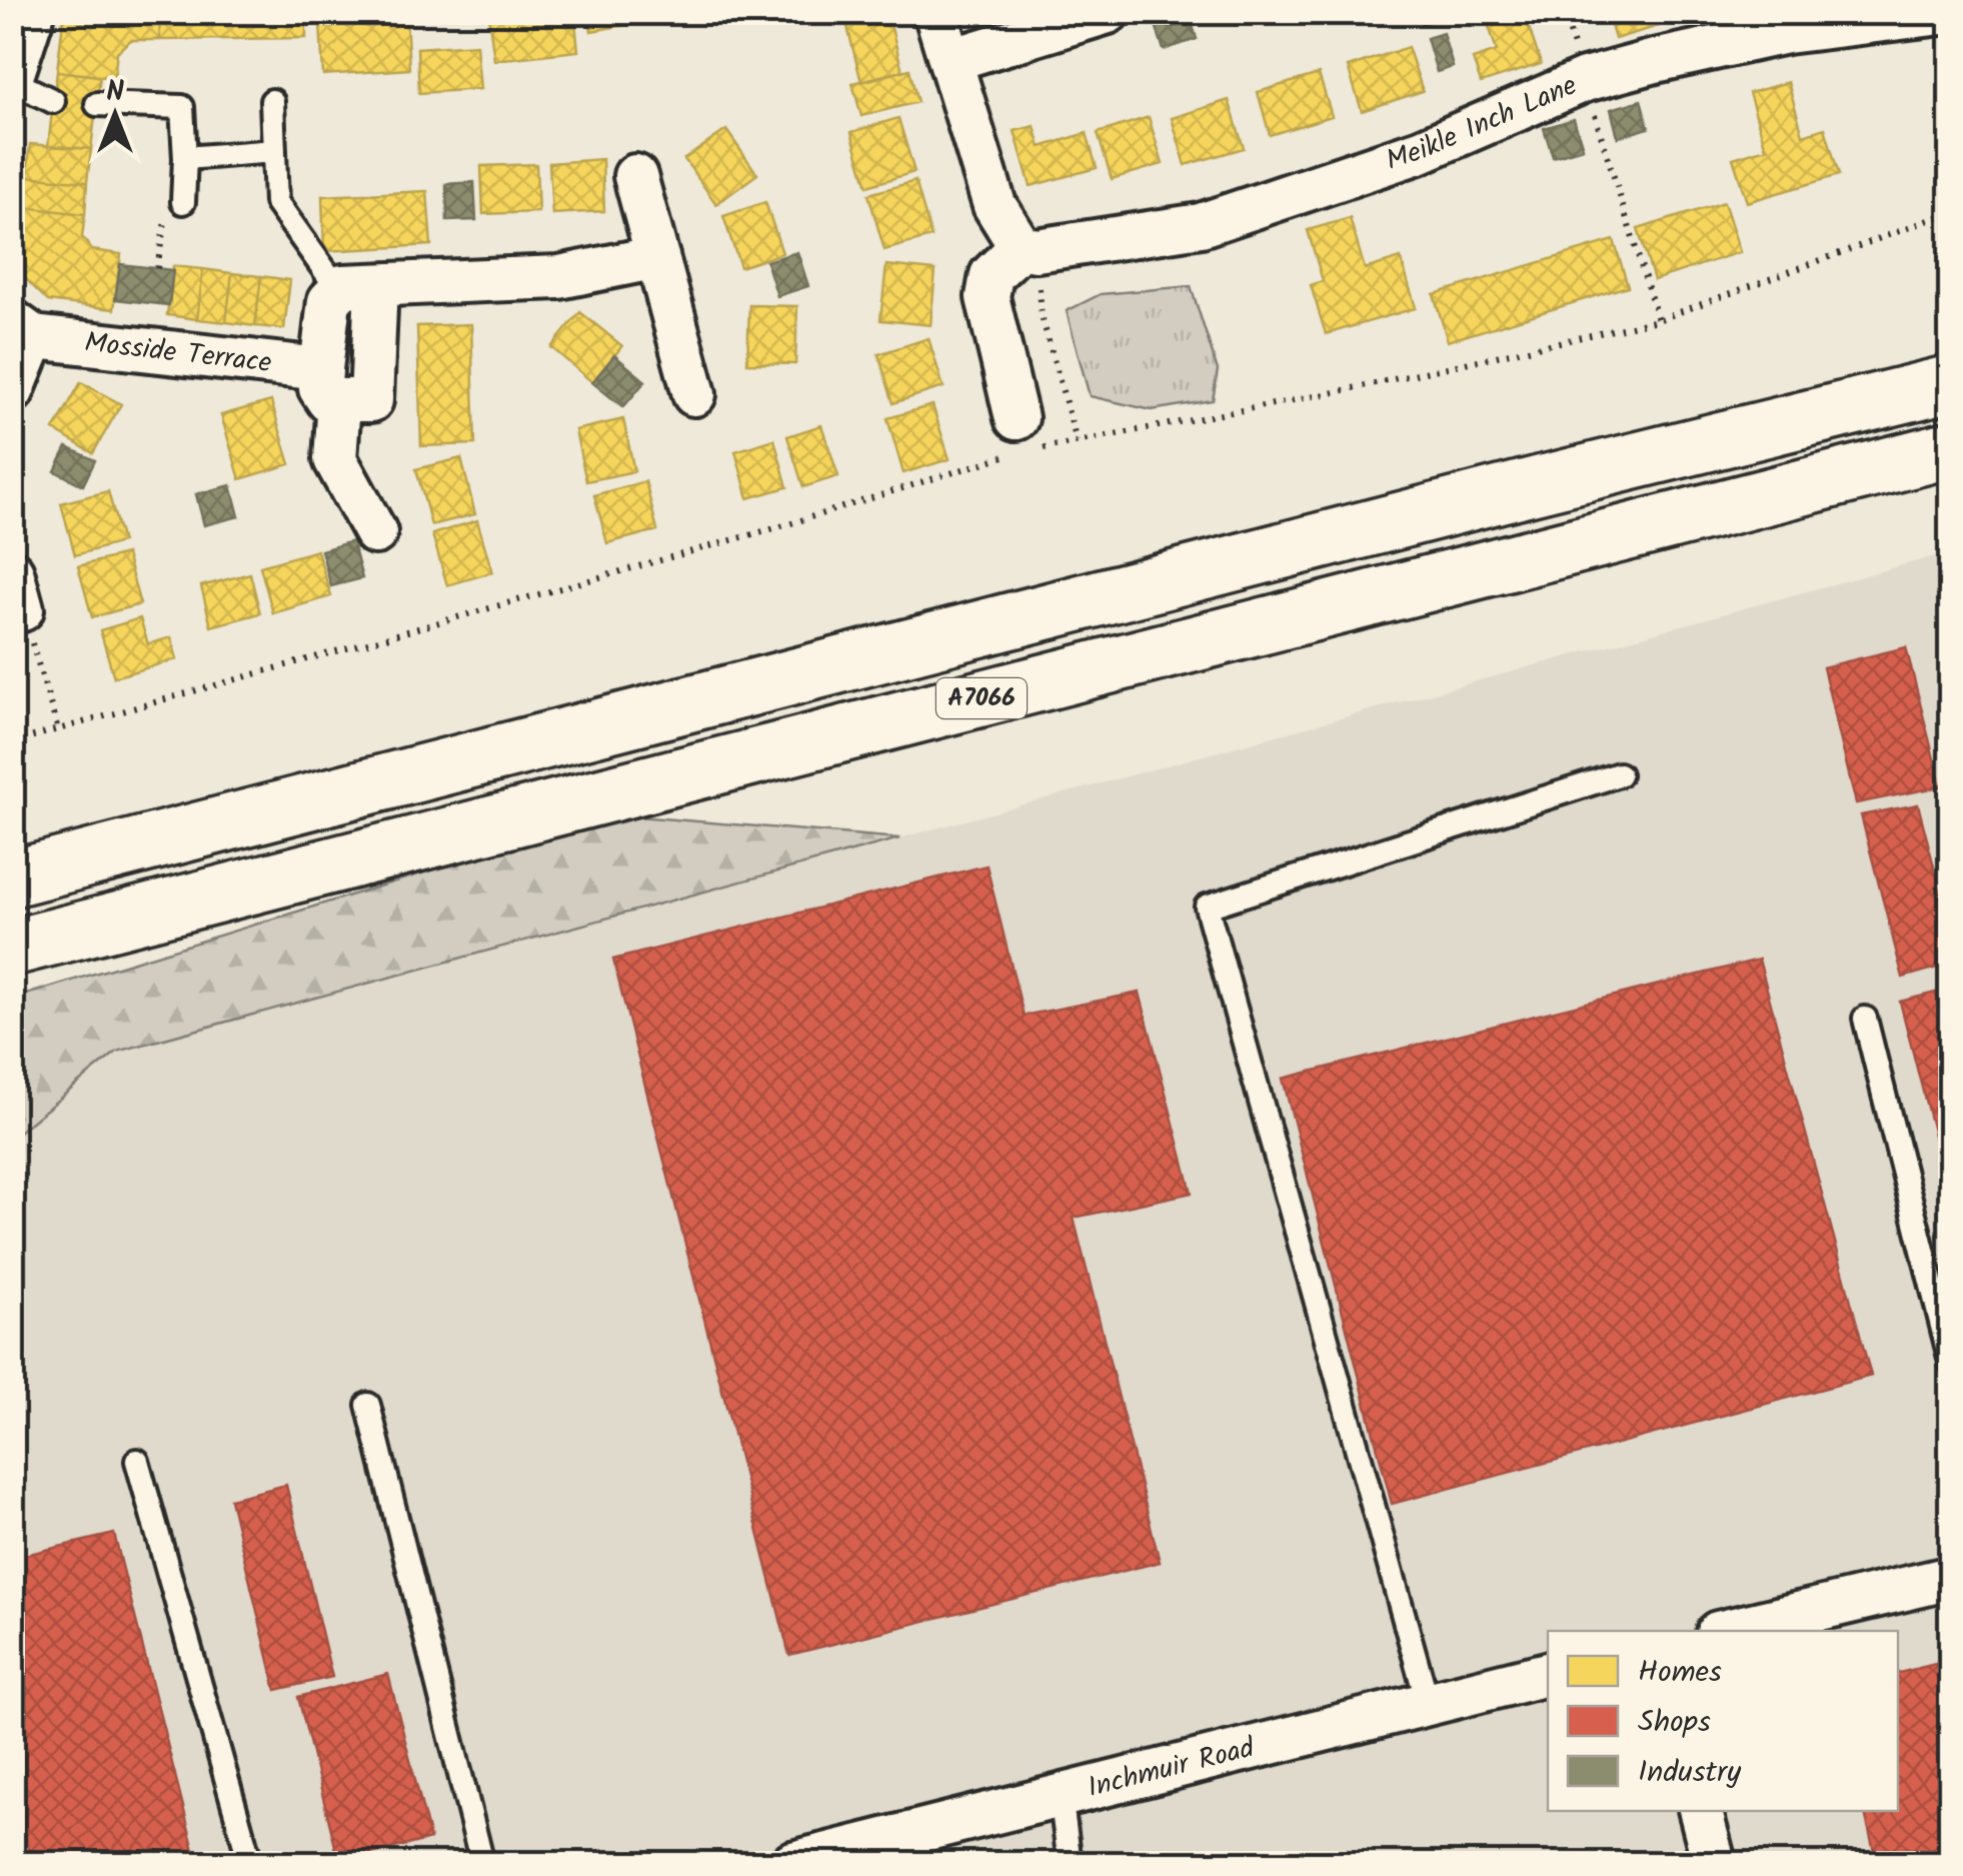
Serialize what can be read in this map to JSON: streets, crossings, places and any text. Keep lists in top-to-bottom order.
{
  "streets": {
    "main road": ["A7066"],
    "street": ["Meikle Inch Lane", "Mosside Terrace", "Inchmuir Road"]
  },
  "legend": ["Homes", "Shops", "Industry"],
  "north": "top"
}
